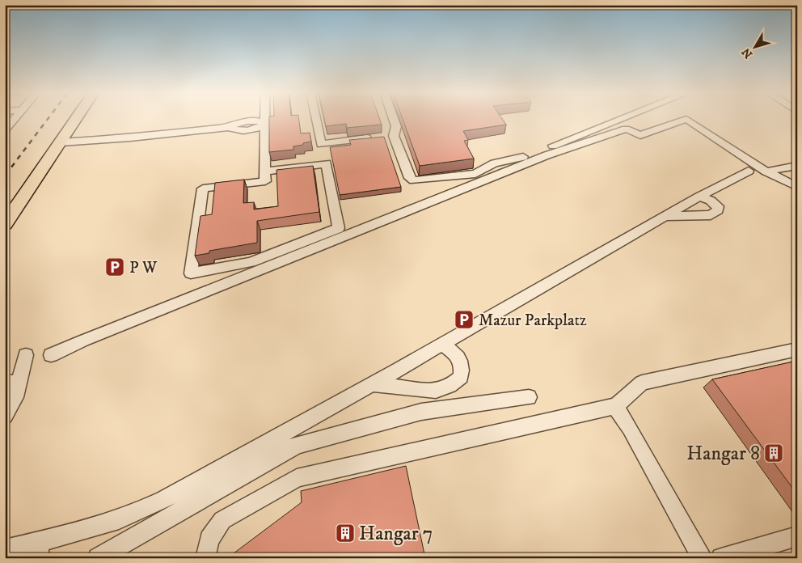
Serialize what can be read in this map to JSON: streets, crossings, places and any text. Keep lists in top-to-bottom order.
{
  "places": {
    "parking": ["P W", "Mazur Parkplatz"],
    "building": ["Hangar 8", "Hangar 7"]
  },
  "north": "bottom left"
}
